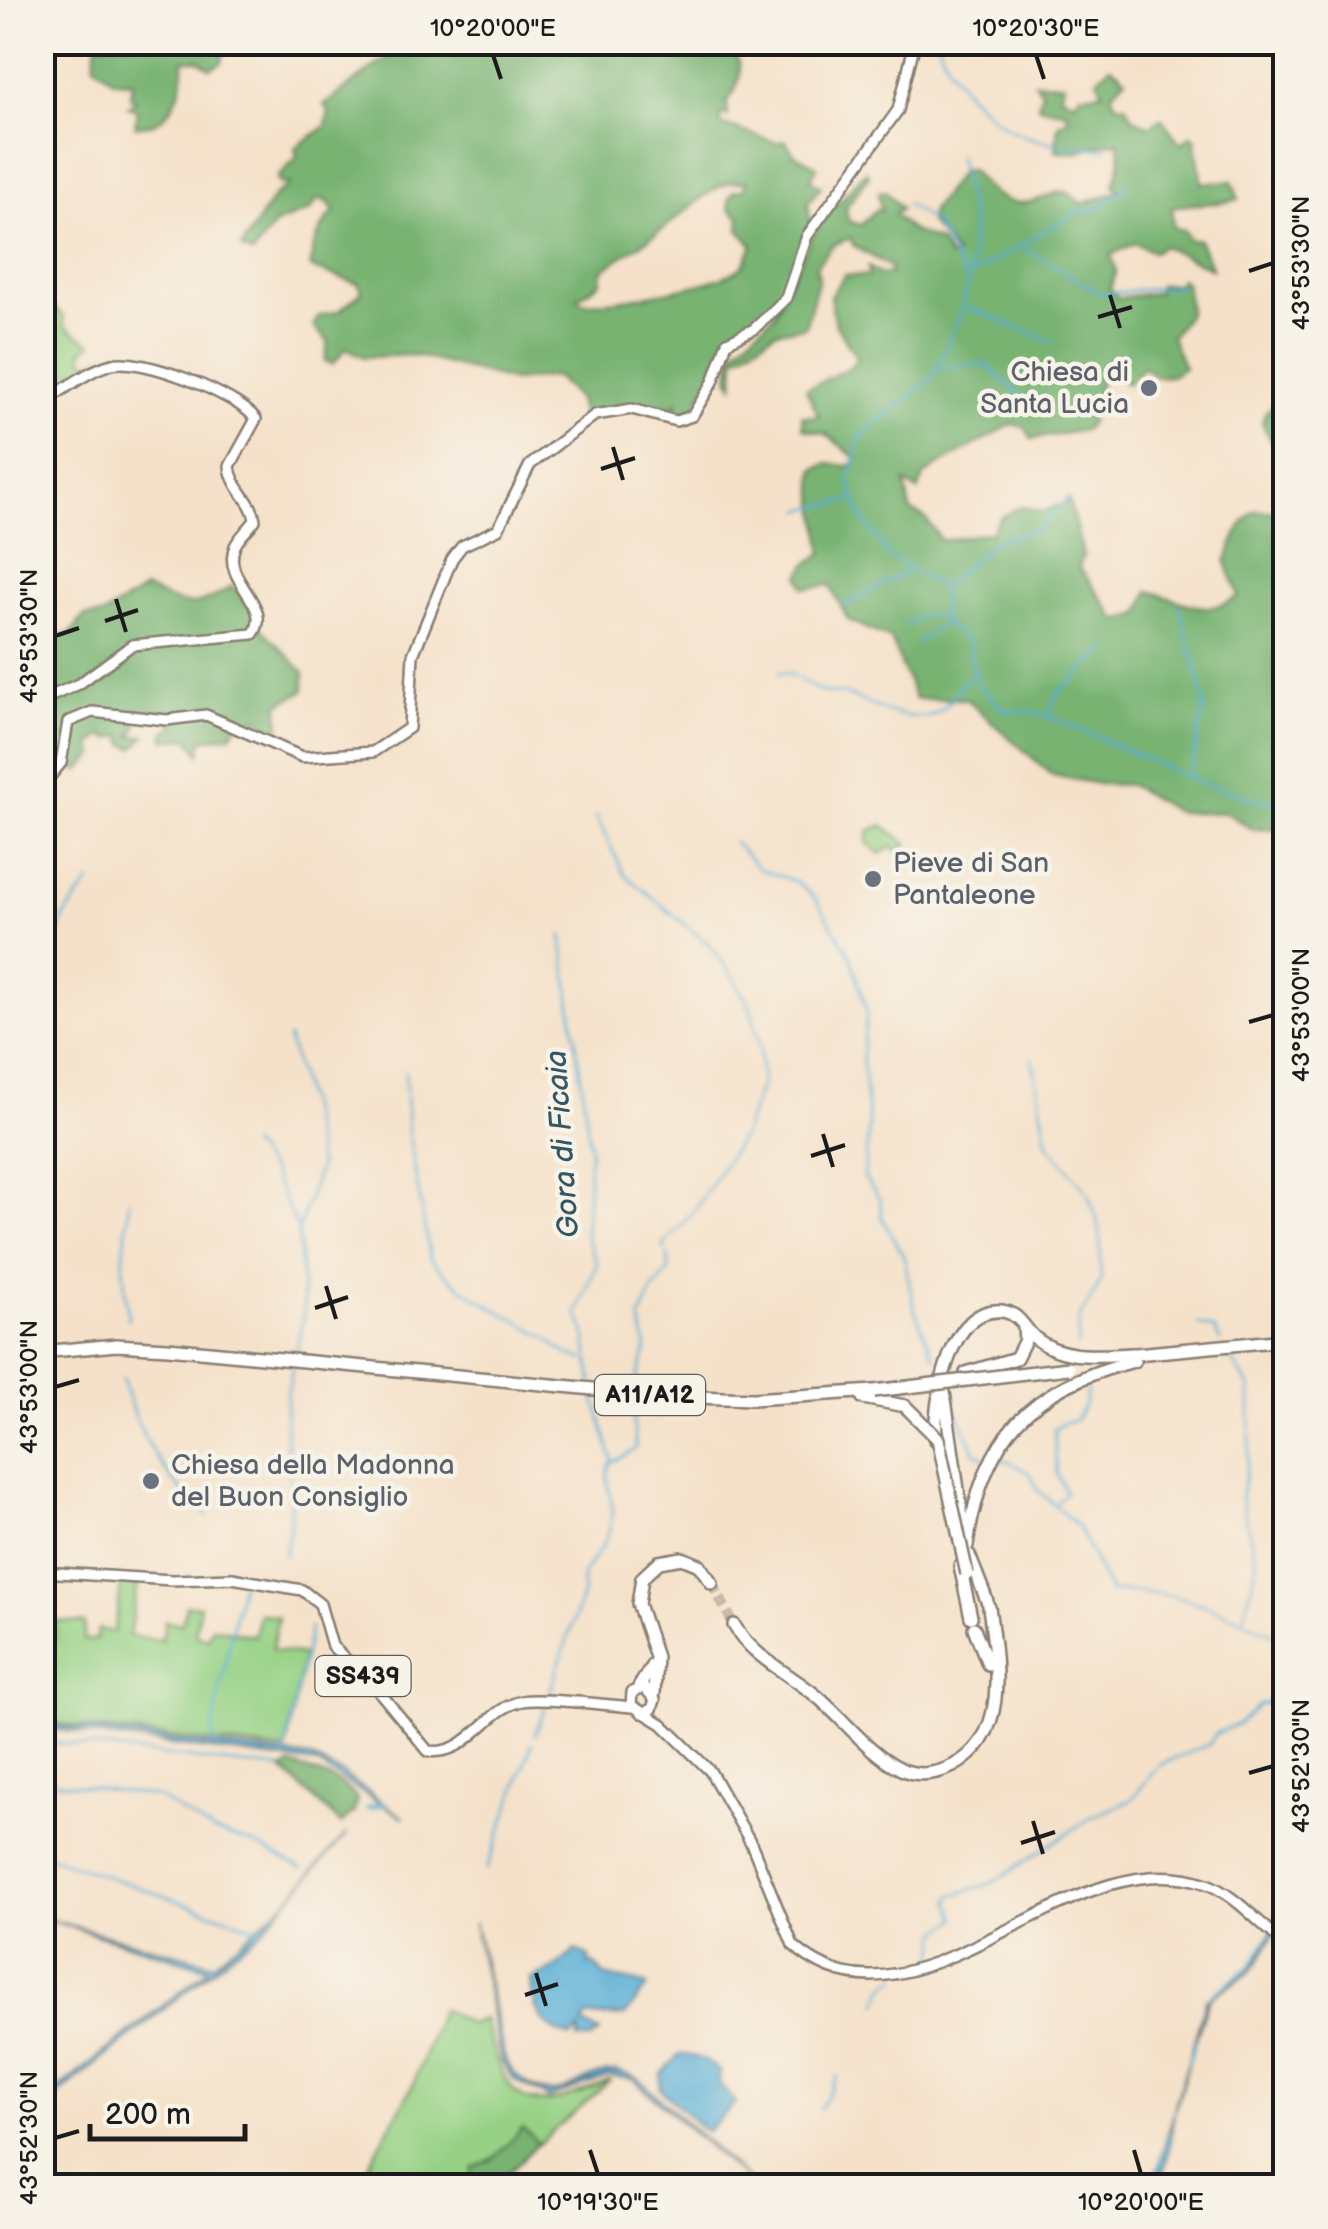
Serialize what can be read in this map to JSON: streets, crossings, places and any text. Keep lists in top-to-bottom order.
{
  "streets": {
    "highway": ["A11/A12"],
    "main road": ["SS439"]
  },
  "water": ["Gora di Ficaia"],
  "places": ["Chiesa di Santa Lucia", "Pieve di San Pantaleone", "Chiesa della Madonna del Buon Consiglio"],
  "scale_bar": "200 m",
  "coordinates": [
    "10°20'00\"E",
    "10°20'30\"E",
    "43°53'30\"N",
    "43°53'00\"N",
    "43°52'30\"N",
    "10°19'30\"E"
  ]
}
